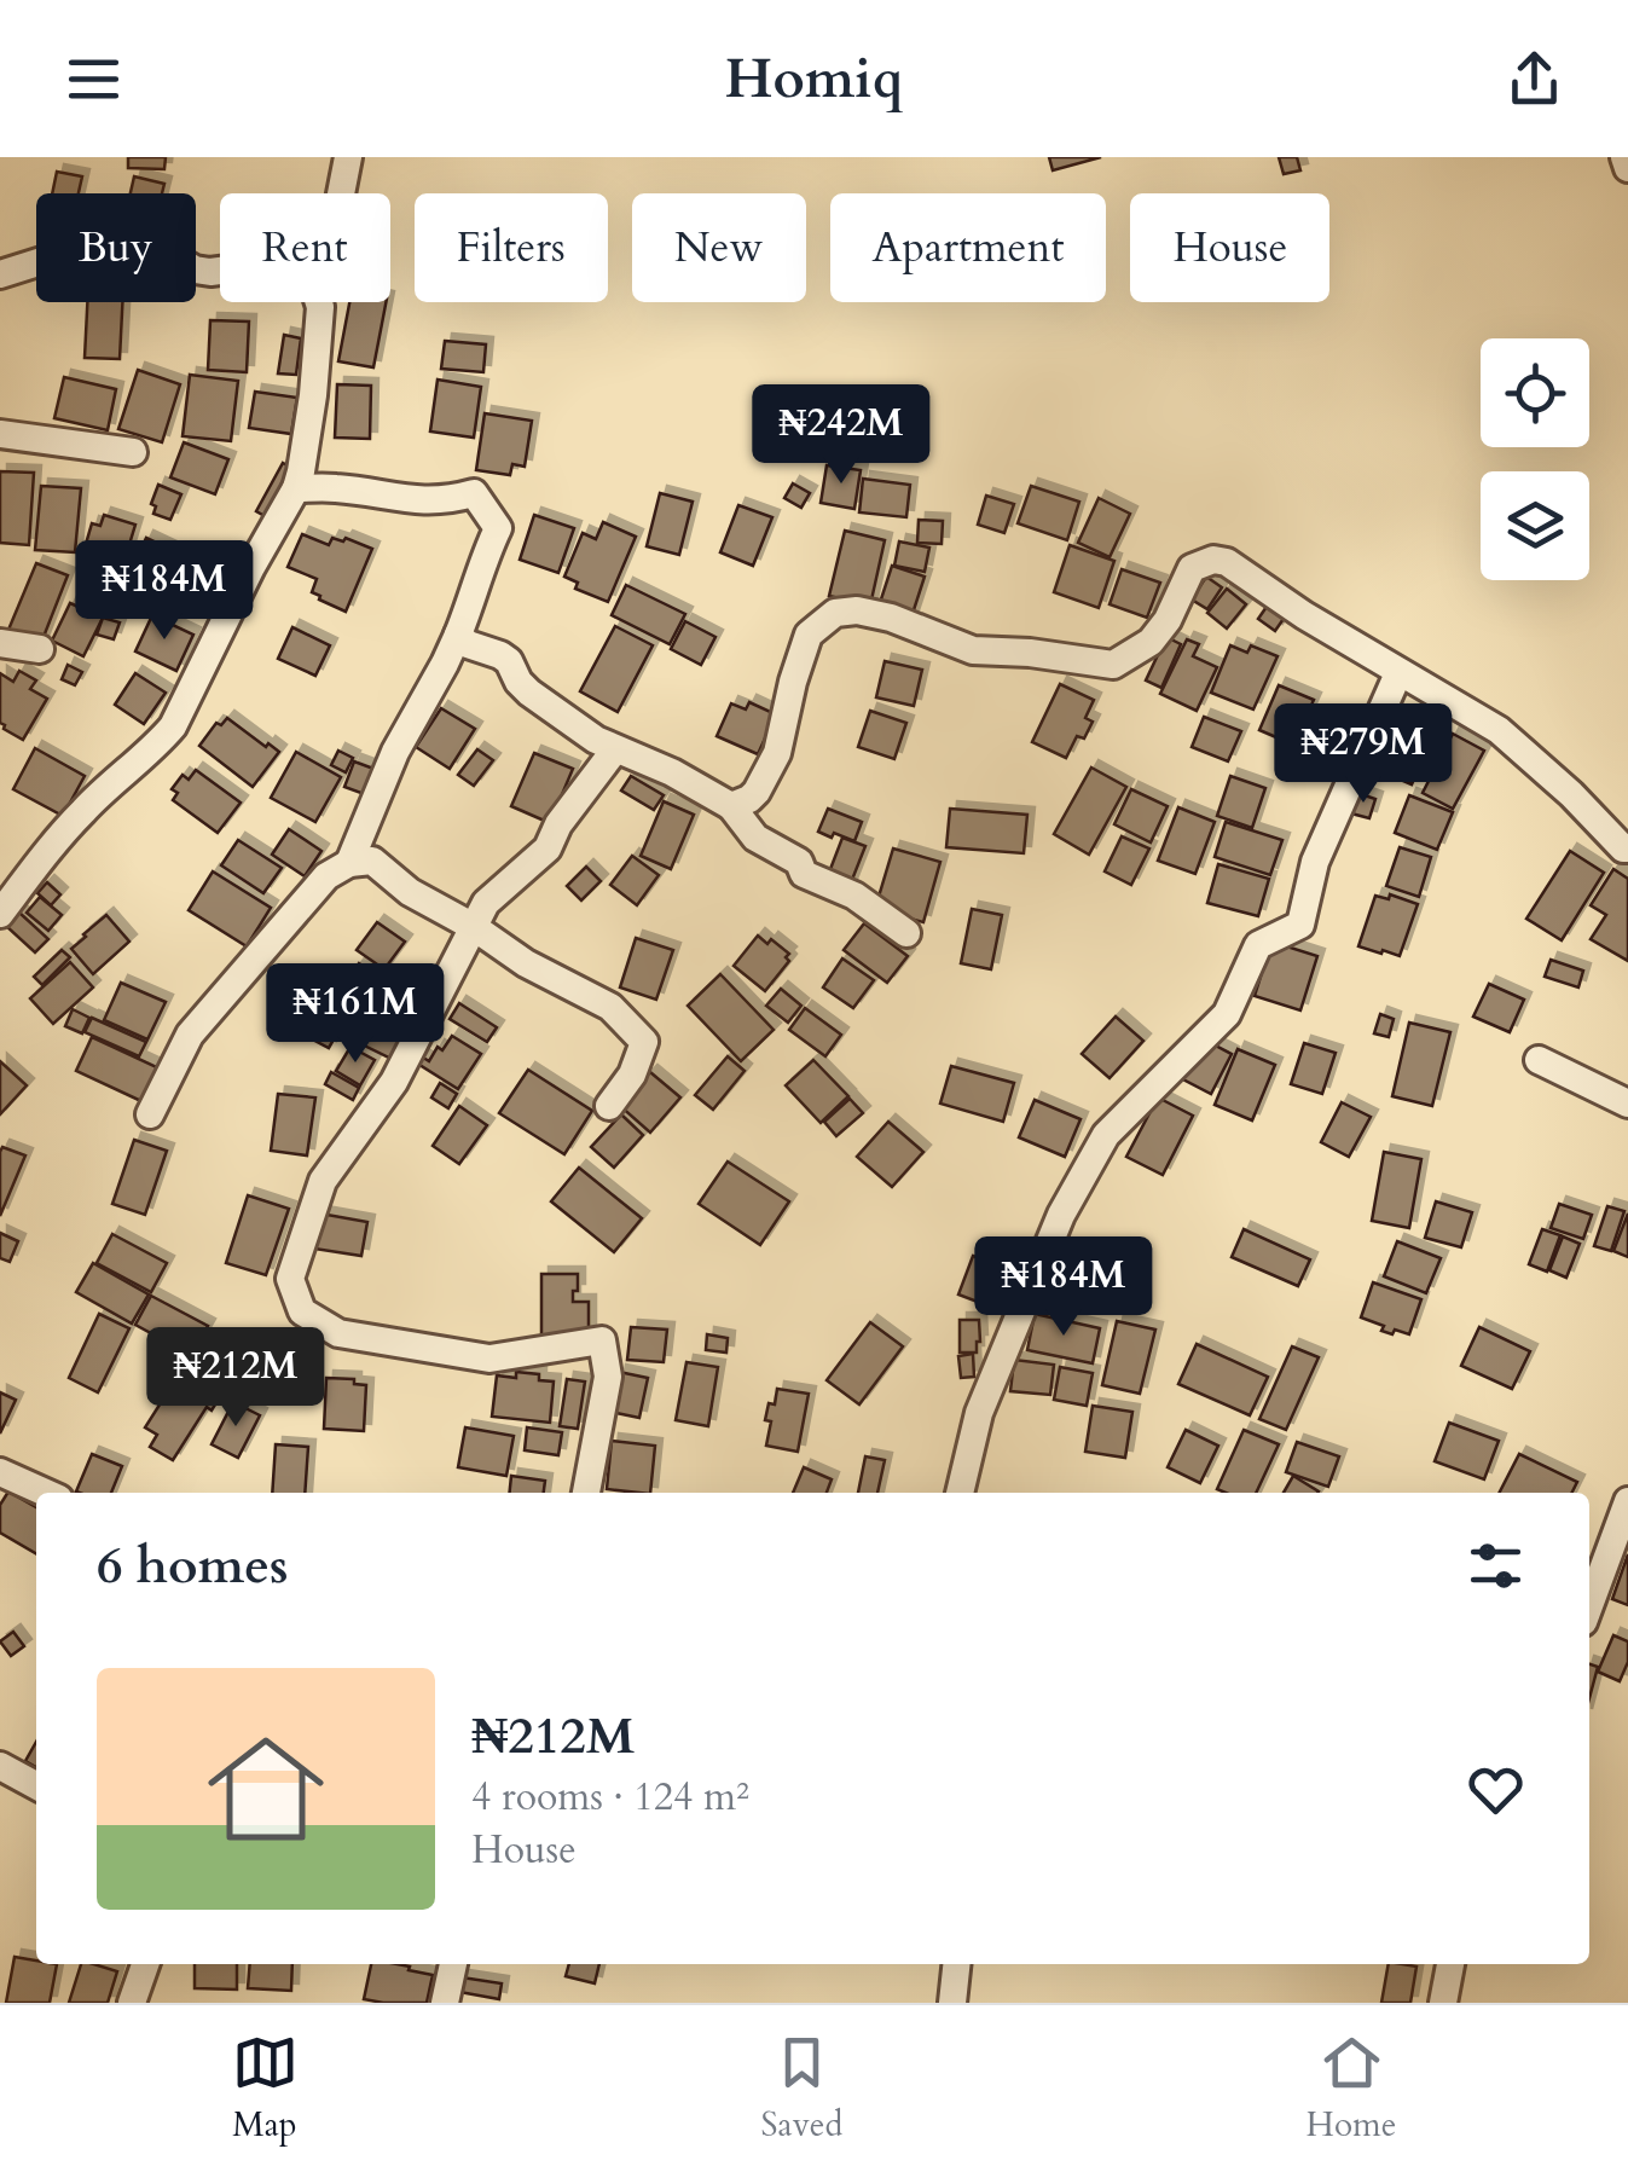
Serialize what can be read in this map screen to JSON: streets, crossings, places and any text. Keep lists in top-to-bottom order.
{
  "page": {
    "header": "Homiq",
    "chip": [
      "Buy",
      "Rent",
      "Filters",
      "New",
      "Apartment",
      "House"
    ],
    "price": [
      "₦242M",
      "₦184M",
      "₦279M",
      "₦161M",
      "₦184M",
      "₦212M"
    ],
    "heading": "6 homes",
    "list": [
      {
        "name": "₦212M",
        "note": "4 rooms · 124 m² · House"
      }
    ],
    "tabs": ["Map", "Saved", "Home"]
  }
}
